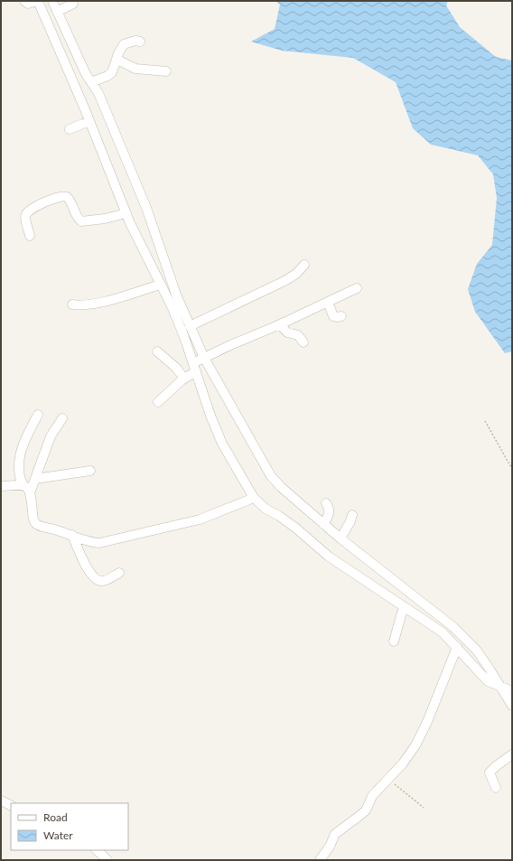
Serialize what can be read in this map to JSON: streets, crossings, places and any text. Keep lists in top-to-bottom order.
{
  "legend": ["Road", "Water"]
}
